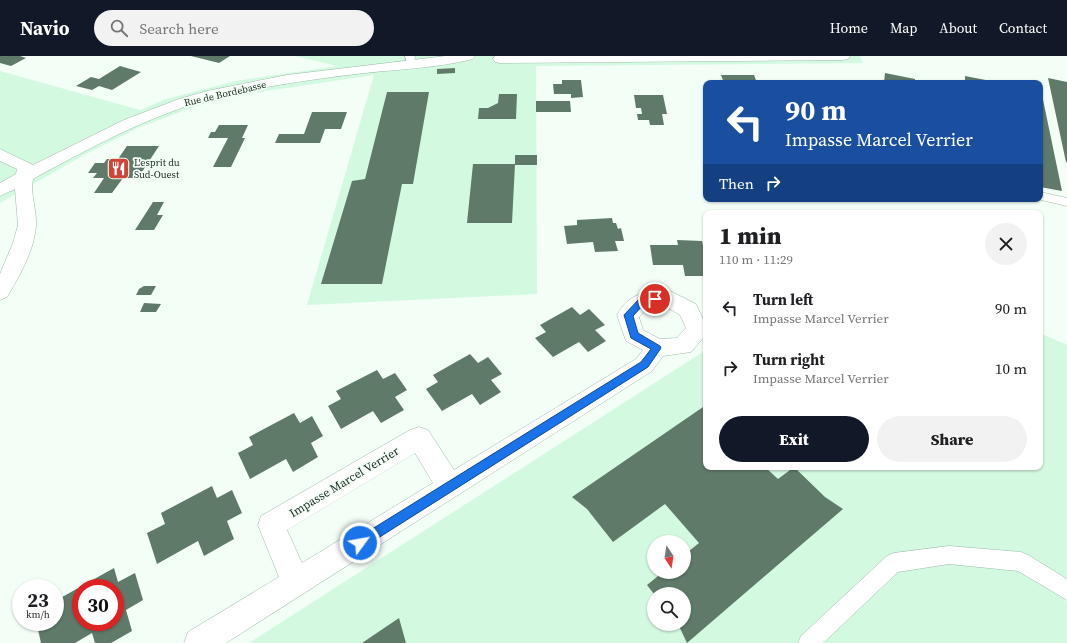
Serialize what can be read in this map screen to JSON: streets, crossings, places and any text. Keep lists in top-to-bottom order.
{
  "streets": {
    "street": ["Rue de Bordebasse", "Impasse Marcel Verrier"]
  },
  "places": {
    "restaurant": ["L'esprit du Sud-Ouest"]
  },
  "north": "bottom",
  "page": {
    "header": "Navio",
    "search": "Search here",
    "nav": [
      "Home",
      "Map",
      "About",
      "Contact"
    ],
    "turn": ["90 m", "Impasse Marcel Verrier"],
    "then": "Then",
    "heading": ["1 min", "110 m · 11:29"],
    "list": [
      {
        "name": "Turn left",
        "note": "Impasse Marcel Verrier",
        "value": "90 m"
      },
      {
        "name": "Turn right",
        "note": "Impasse Marcel Verrier",
        "value": "10 m"
      }
    ],
    "buttons": ["Exit", "Share"],
    "speed": "23 km/h",
    "limit": "30"
  }
}
